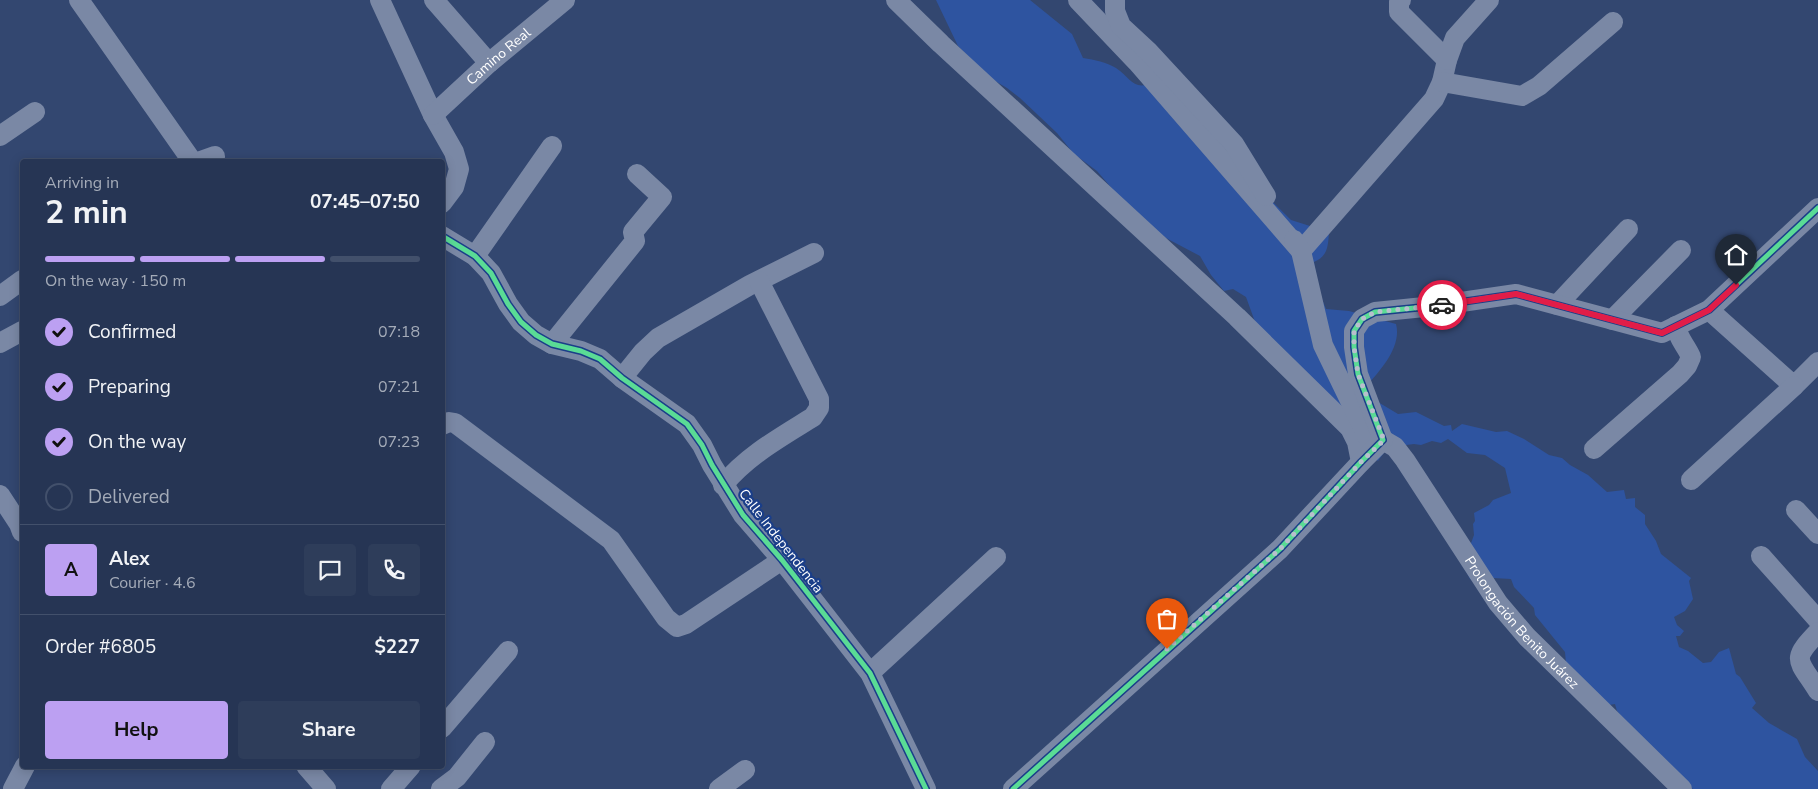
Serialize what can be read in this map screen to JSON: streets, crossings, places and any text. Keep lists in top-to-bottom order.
{
  "streets": {
    "street": ["Camino Real", "Calle Independencia", "Prolongación Benito Juárez"]
  },
  "page": {
    "heading": ["2 min", "Arriving in", "07:45–07:50"],
    "panel": [
      "Alex",
      "Courier · 4.6",
      "Order #6805",
      "$227"
    ],
    "bar": "On the way · 150 m",
    "list": [
      ["Confirmed", "07:18"],
      ["Preparing", "07:21"],
      ["On the way", "07:23"],
      "Delivered"
    ],
    "round": "A",
    "buttons": ["Help", "Share"]
  }
}
